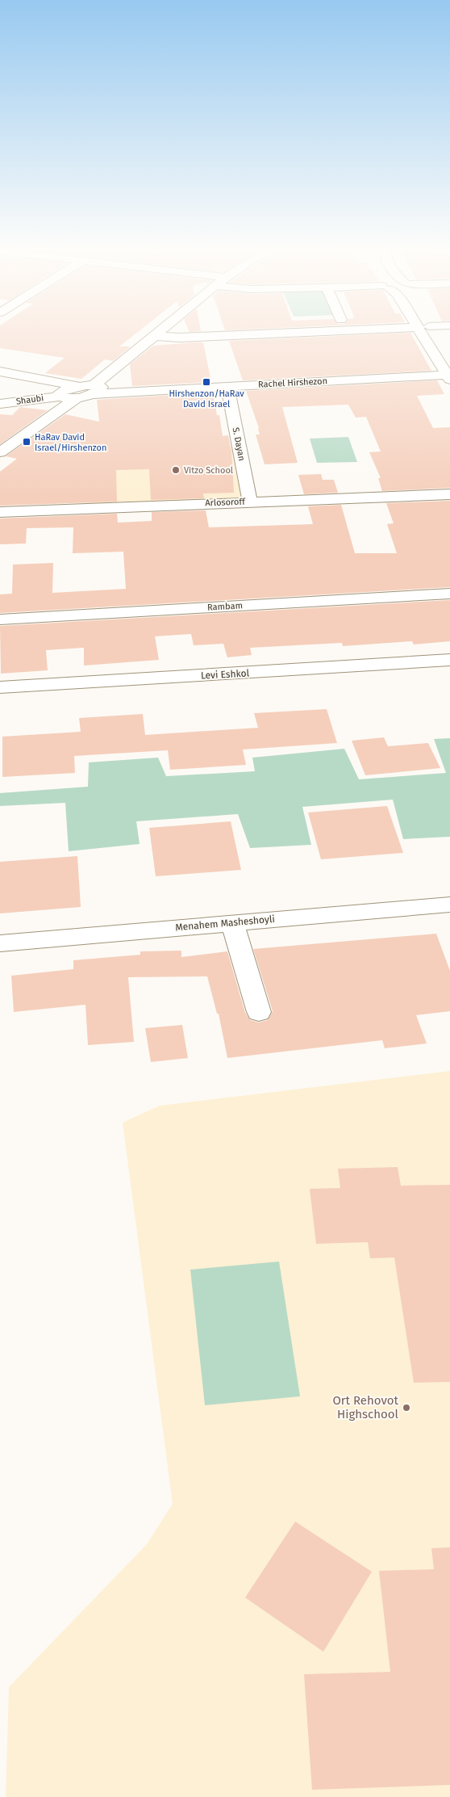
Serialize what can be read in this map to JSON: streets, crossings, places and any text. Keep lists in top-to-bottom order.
{
  "streets": {
    "street": [
      "Rachel Hirshezon",
      "Shaubi",
      "S. Dayan",
      "Arlosoroff",
      "Rambam",
      "Levi Eshkol",
      "Menahem Masheshoyli"
    ]
  },
  "crossings": [
    ["Rachel Hirshezon", "Shaubi"],
    ["Rachel Hirshezon", "S. Dayan"],
    ["S. Dayan", "Arlosoroff"]
  ],
  "places": {
    "transit": ["Hirshenzon/HaRav David Israel", "HaRav David Israel/Hirshenzon"],
    "other": ["Vitzo School", "Ort Rehovot Highschool"]
  }
}
